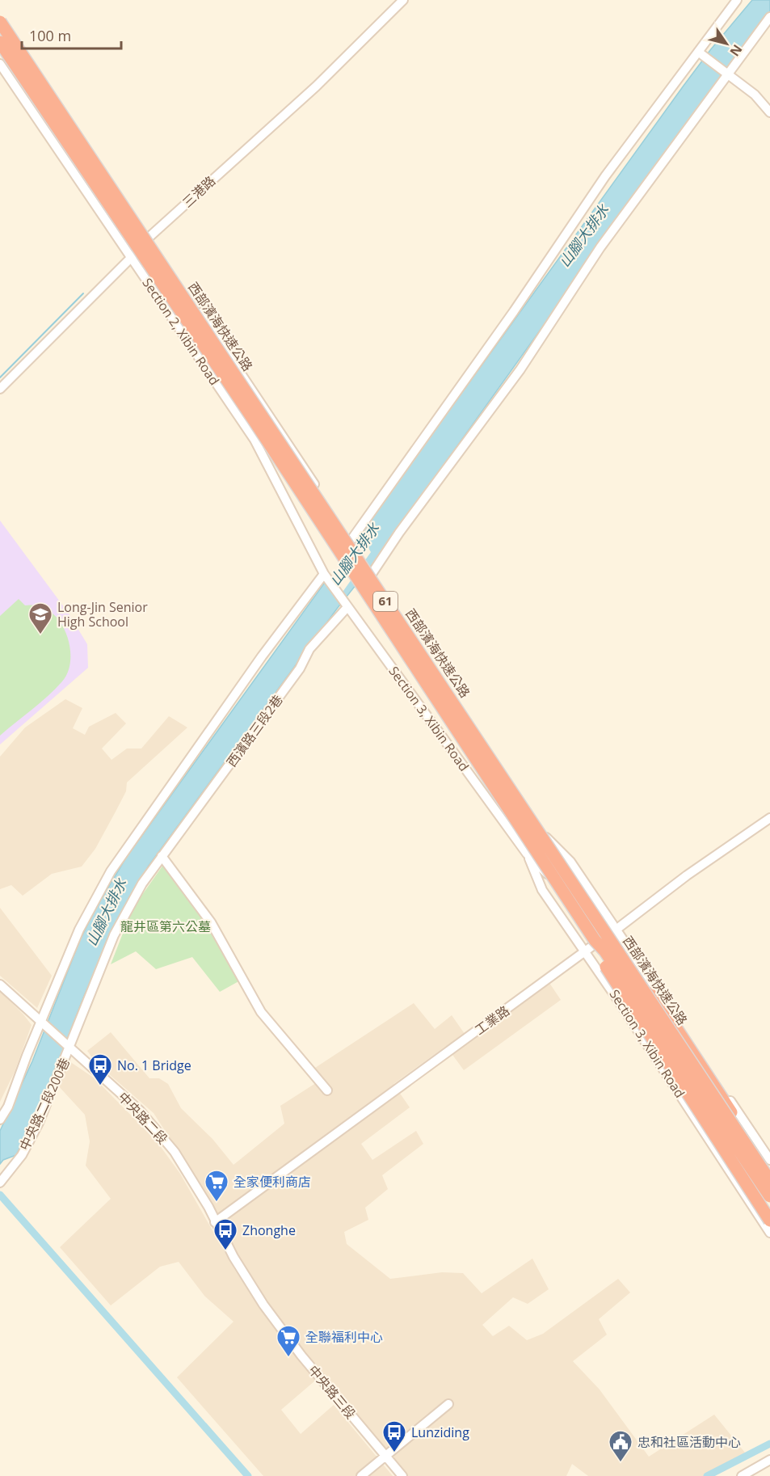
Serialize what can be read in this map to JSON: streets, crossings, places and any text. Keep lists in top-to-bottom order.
{
  "streets": {
    "highway": ["西部濱海快速公路", "61"],
    "street": [
      "三港路",
      "Section 2, Xibin Road",
      "Section 3, Xibin Road",
      "西濱路三段2巷",
      "工業路",
      "中央路二段200巷",
      "中央路二段",
      "中央路三段"
    ]
  },
  "crossings": [
    ["三港路", "Section 2, Xibin Road"],
    ["西部濱海快速公路", "Section 3, Xibin Road"],
    ["西部濱海快速公路", "工業路"],
    ["Section 2, Xibin Road", "Section 3, Xibin Road"],
    ["Section 2, Xibin Road", "西濱路三段2巷"],
    ["Section 3, Xibin Road", "西濱路三段2巷"],
    ["Section 3, Xibin Road", "工業路"],
    ["西濱路三段2巷", "中央路二段200巷"],
    ["西濱路三段2巷", "中央路二段"],
    ["工業路", "中央路二段"],
    ["中央路二段200巷", "中央路二段"],
    ["中央路二段", "中央路三段"]
  ],
  "water": ["山腳大排水"],
  "parks": ["龍井區第六公墓"],
  "places": {
    "school or university": ["Long-Jin Senior High School"],
    "bus stop": ["No. 1 Bridge", "Zhonghe", "Lunziding"],
    "supermarket": ["全家便利商店", "全聯福利中心"],
    "public building": ["忠和社區活動中心"]
  },
  "scale_bar": "100 m",
  "north": "bottom right"
}
